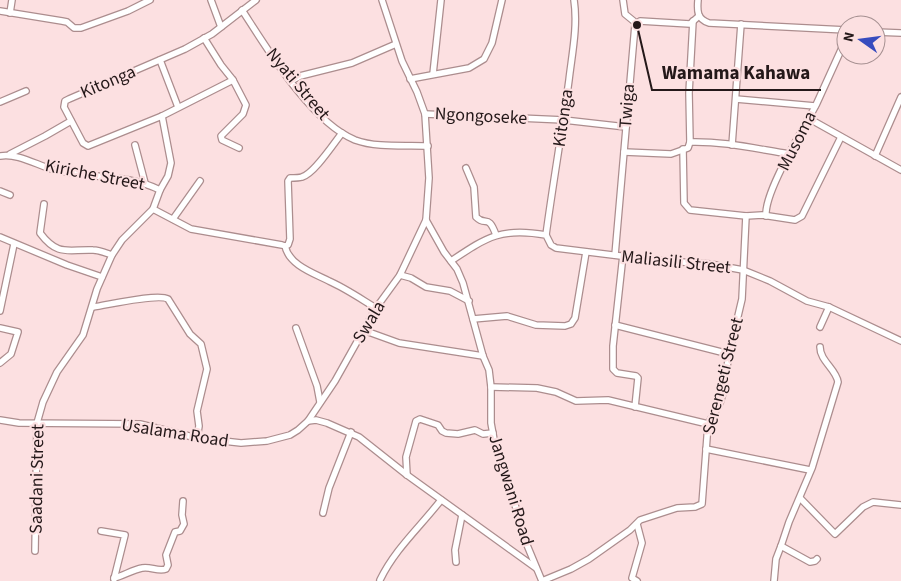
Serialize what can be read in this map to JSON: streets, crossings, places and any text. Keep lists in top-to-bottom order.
{
  "streets": {
    "street": [
      "Kitonga",
      "Nyati Street",
      "Twiga",
      "Ngongoseke",
      "Musoma",
      "Kiriche Street",
      "Maliasili Street",
      "Swala",
      "Serengeti Street",
      "Usalama Road",
      "Saadani Street",
      "Jangwani Road"
    ]
  },
  "crossings": [
    ["Kitonga", "Nyati Street"],
    ["Kitonga", "Ngongoseke"],
    ["Kitonga", "Maliasili Street"],
    ["Kitonga", "Saadani Street"],
    ["Twiga", "Ngongoseke"],
    ["Twiga", "Maliasili Street"],
    ["Kiriche Street", "Saadani Street"],
    ["Maliasili Street", "Serengeti Street"],
    ["Swala", "Usalama Road"],
    ["Swala", "Jangwani Road"],
    ["Serengeti Street", "Jangwani Road"],
    ["Usalama Road", "Saadani Street"]
  ],
  "places": ["Wamama Kahawa"],
  "north": "left"
}
